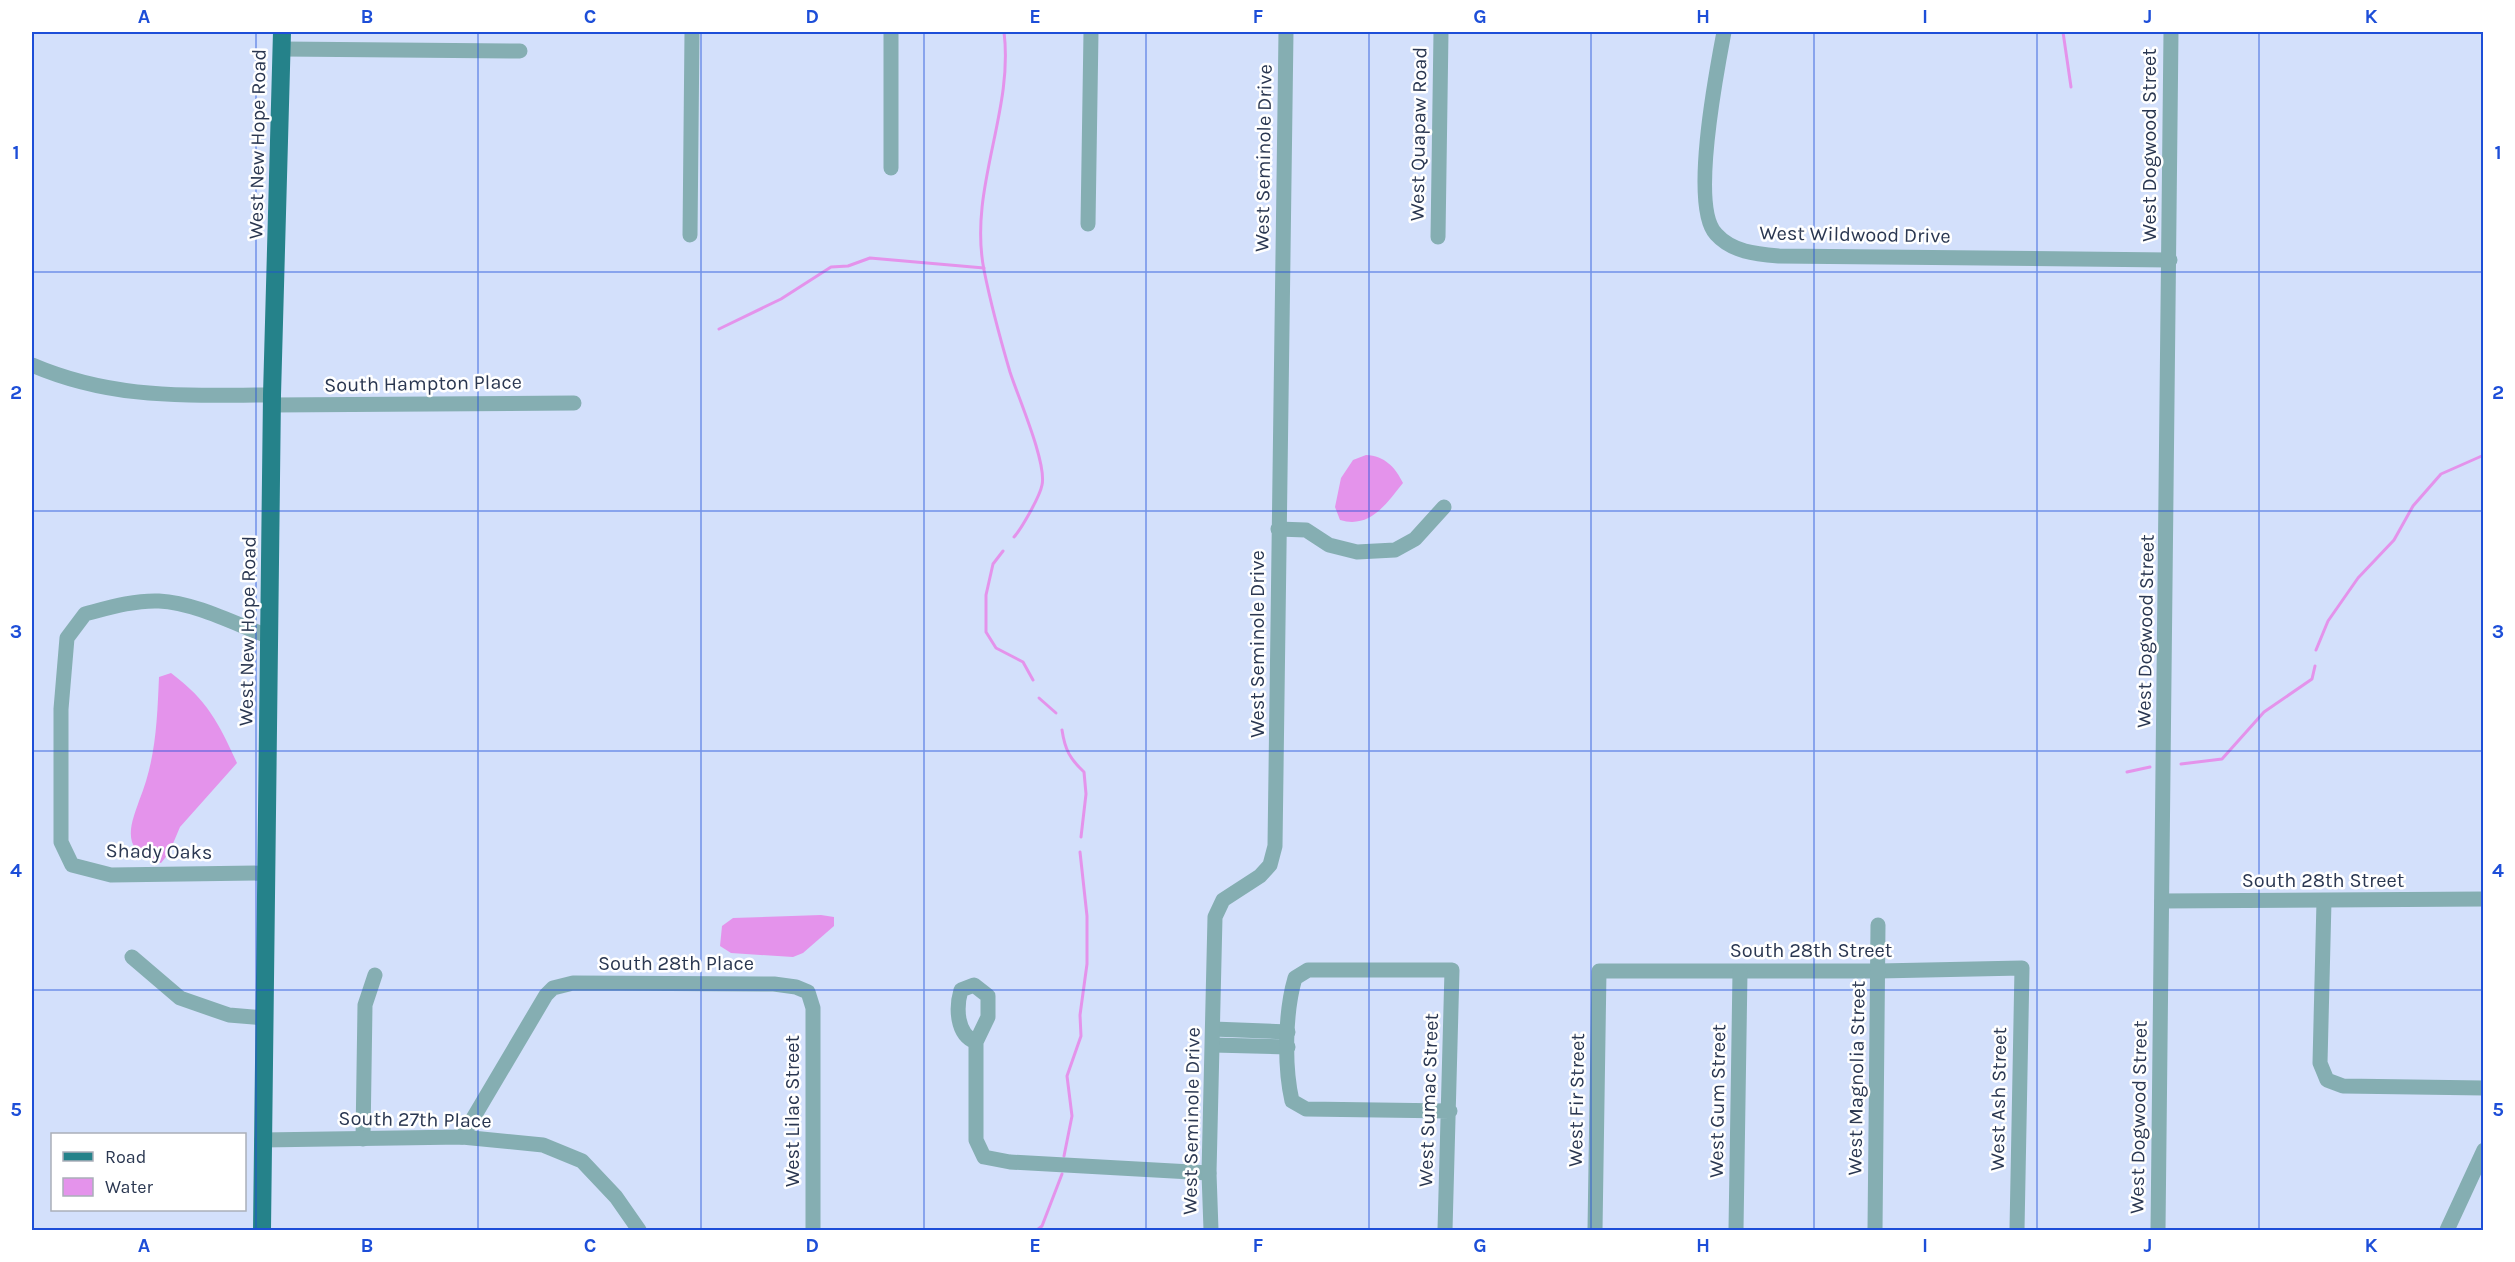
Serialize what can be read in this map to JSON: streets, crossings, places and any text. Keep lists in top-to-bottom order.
{
  "streets": {
    "main road": ["West New Hope Road"],
    "street": [
      "West Quapaw Road",
      "West Dogwood Street",
      "West Seminole Drive",
      "West Wildwood Drive",
      "South Hampton Place",
      "Shady Oaks",
      "South 28th Street",
      "South 28th Place",
      "West Magnolia Street",
      "West Ash Street",
      "West Sumac Street",
      "West Fir Street",
      "West Gum Street",
      "West Lilac Street",
      "South 27th Place"
    ]
  },
  "crossings": [
    ["West New Hope Road", "South Hampton Place"],
    ["West New Hope Road", "Shady Oaks"],
    ["West New Hope Road", "South 27th Place"],
    ["West Dogwood Street", "West Wildwood Drive"],
    ["West Dogwood Street", "South 28th Street"],
    ["South 28th Street", "West Magnolia Street"],
    ["South 28th Street", "West Ash Street"],
    ["South 28th Street", "West Fir Street"],
    ["South 28th Street", "West Gum Street"],
    ["South 28th Place", "West Lilac Street"],
    ["South 28th Place", "South 27th Place"]
  ],
  "legend": ["Road", "Water"],
  "grid": {
    "columns": [
      "A",
      "B",
      "C",
      "D",
      "E",
      "F",
      "G",
      "H",
      "I",
      "J",
      "K"
    ],
    "rows": [
      "1",
      "2",
      "3",
      "4",
      "5"
    ]
  }
}
